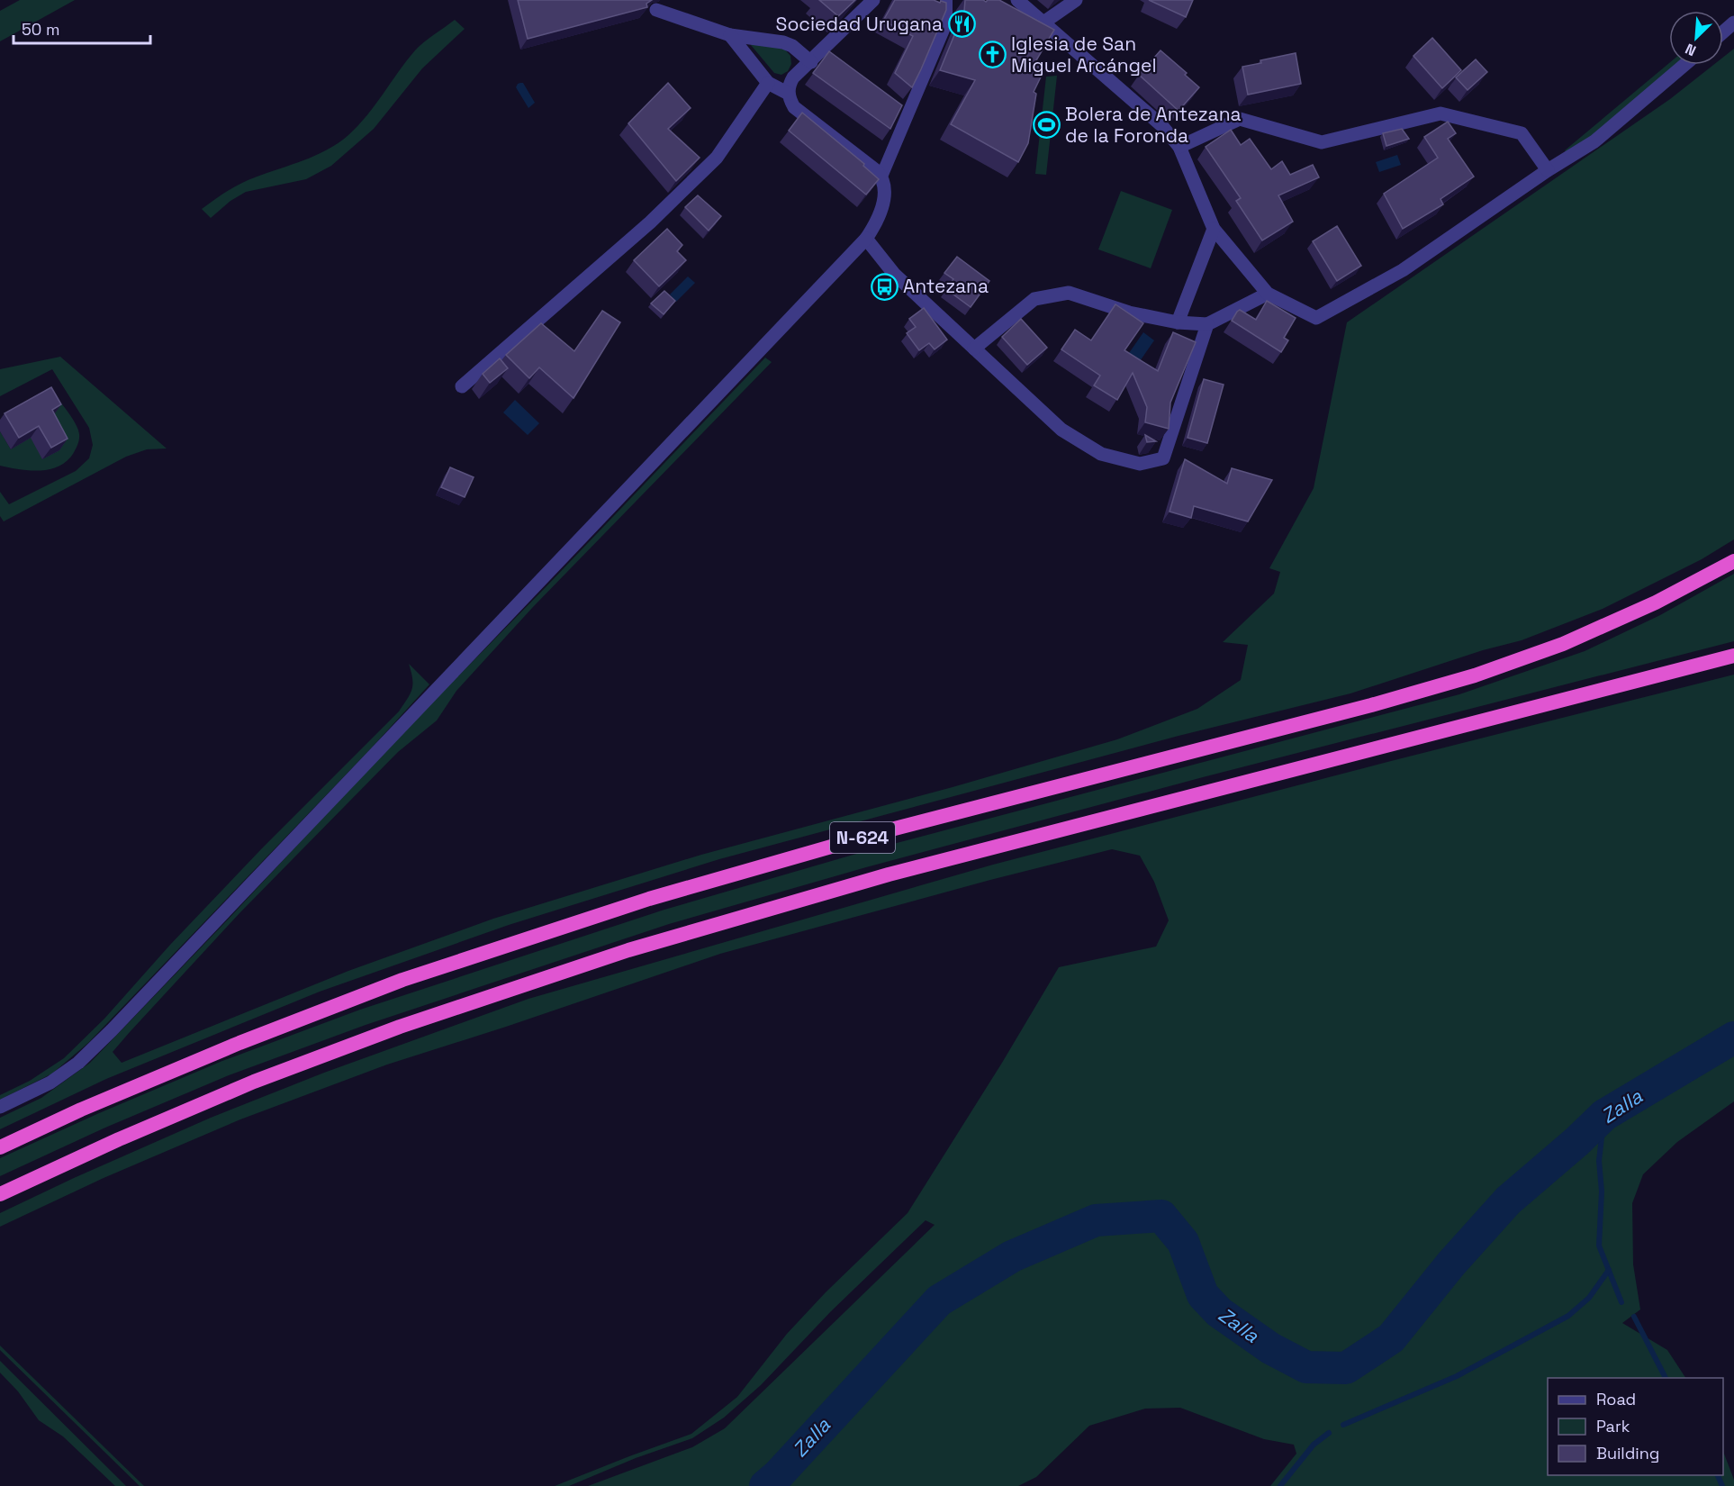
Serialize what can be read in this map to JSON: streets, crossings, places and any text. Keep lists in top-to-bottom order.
{
  "streets": {
    "highway": ["N-624"]
  },
  "water": ["Zalla"],
  "places": {
    "restaurant": ["Sociedad Urugana"],
    "church": ["Iglesia de San Miguel Arcángel"],
    "sports": ["Bolera de Antezana de la Foronda"],
    "bus stop": ["Antezana"]
  },
  "legend": ["Road", "Park", "Building"],
  "scale_bar": "50 m",
  "north": "bottom left"
}
